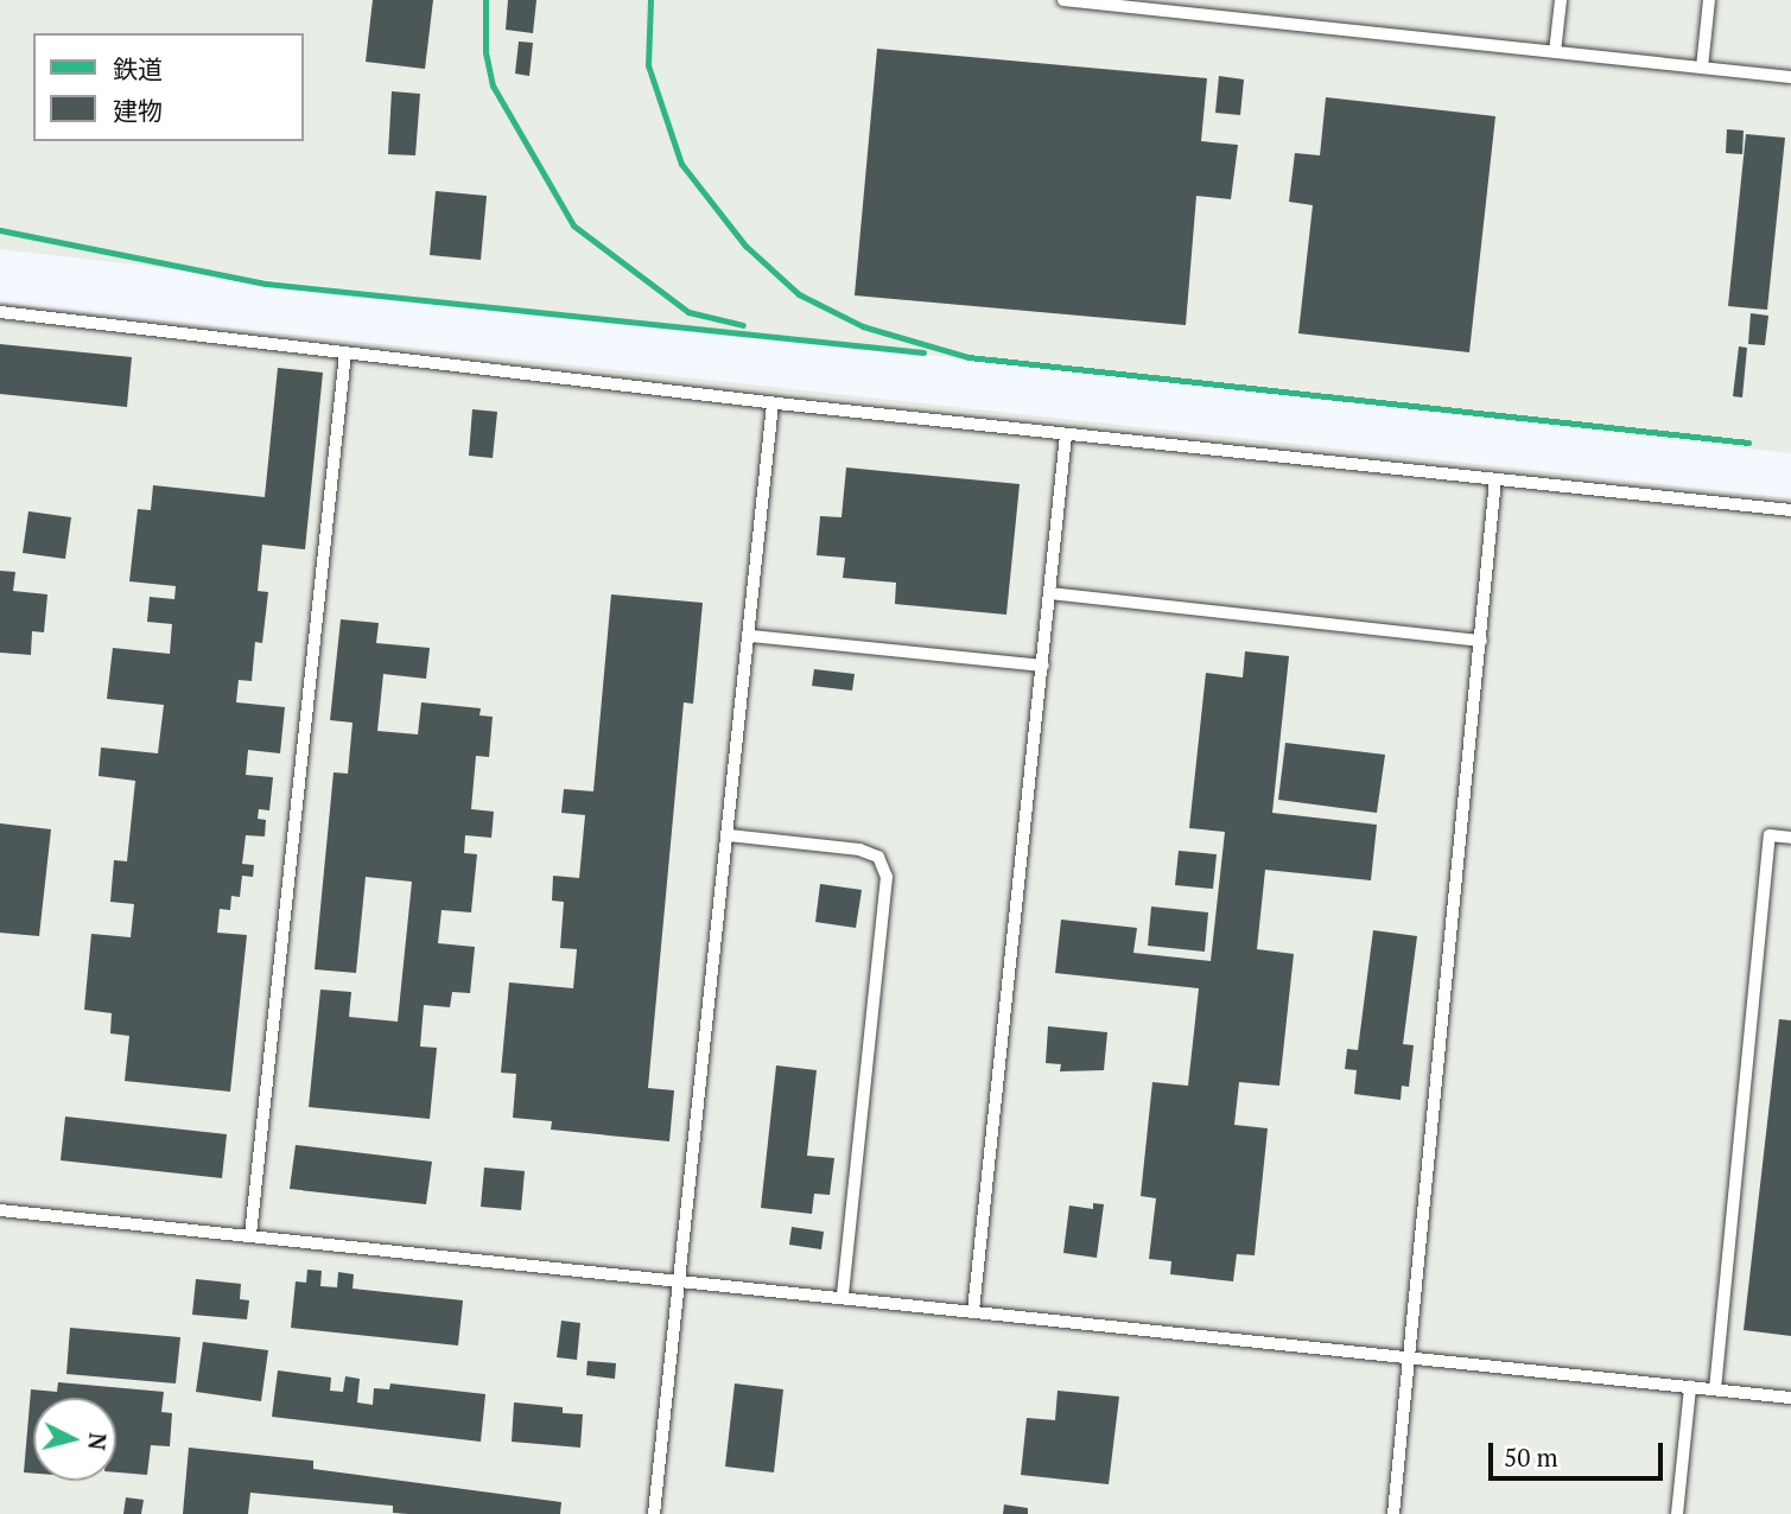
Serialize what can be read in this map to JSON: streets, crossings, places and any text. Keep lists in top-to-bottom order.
{
  "legend": ["鉄道", "建物"],
  "scale_bar": "50 m",
  "north": "right"
}
